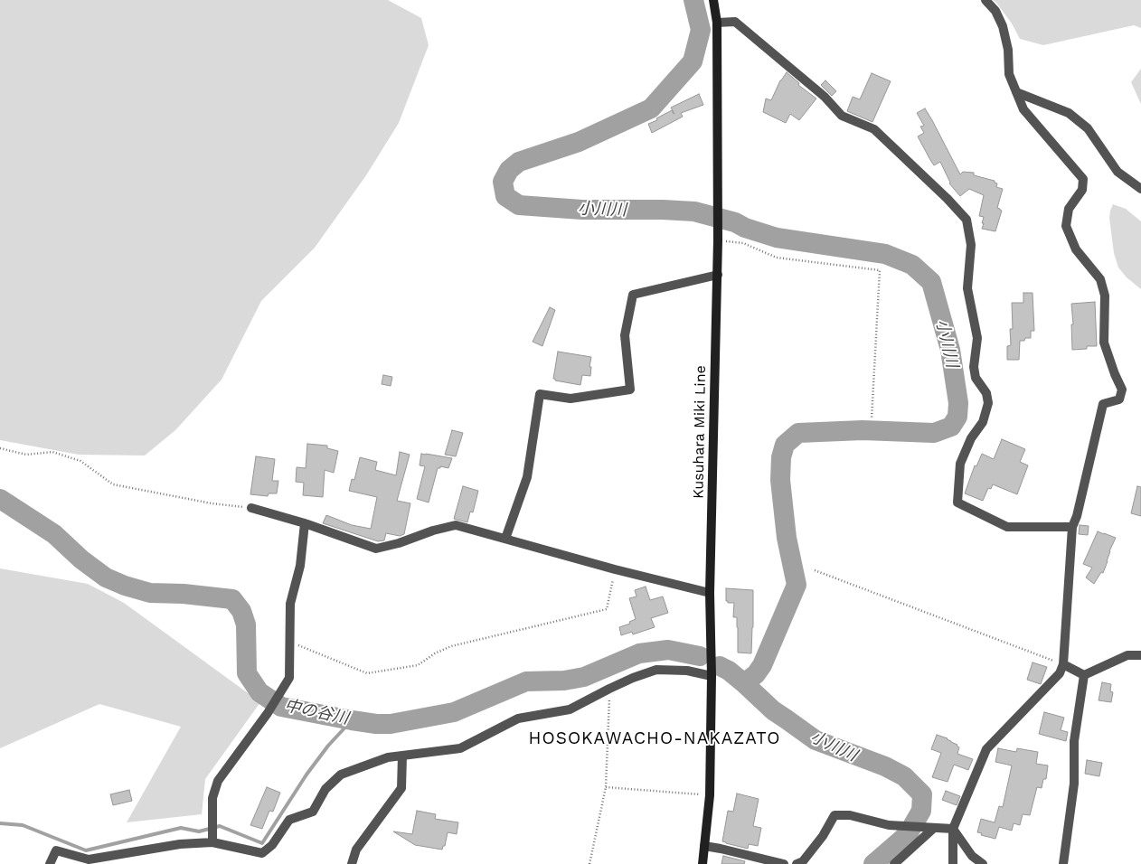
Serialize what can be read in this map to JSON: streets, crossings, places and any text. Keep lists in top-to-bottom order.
{
  "streets": {
    "main road": ["Kusuhara Miki Line"]
  },
  "districts": ["HOSOKAWACHO-NAKAZATO"],
  "water": ["小川川", "中の谷川"]
}
